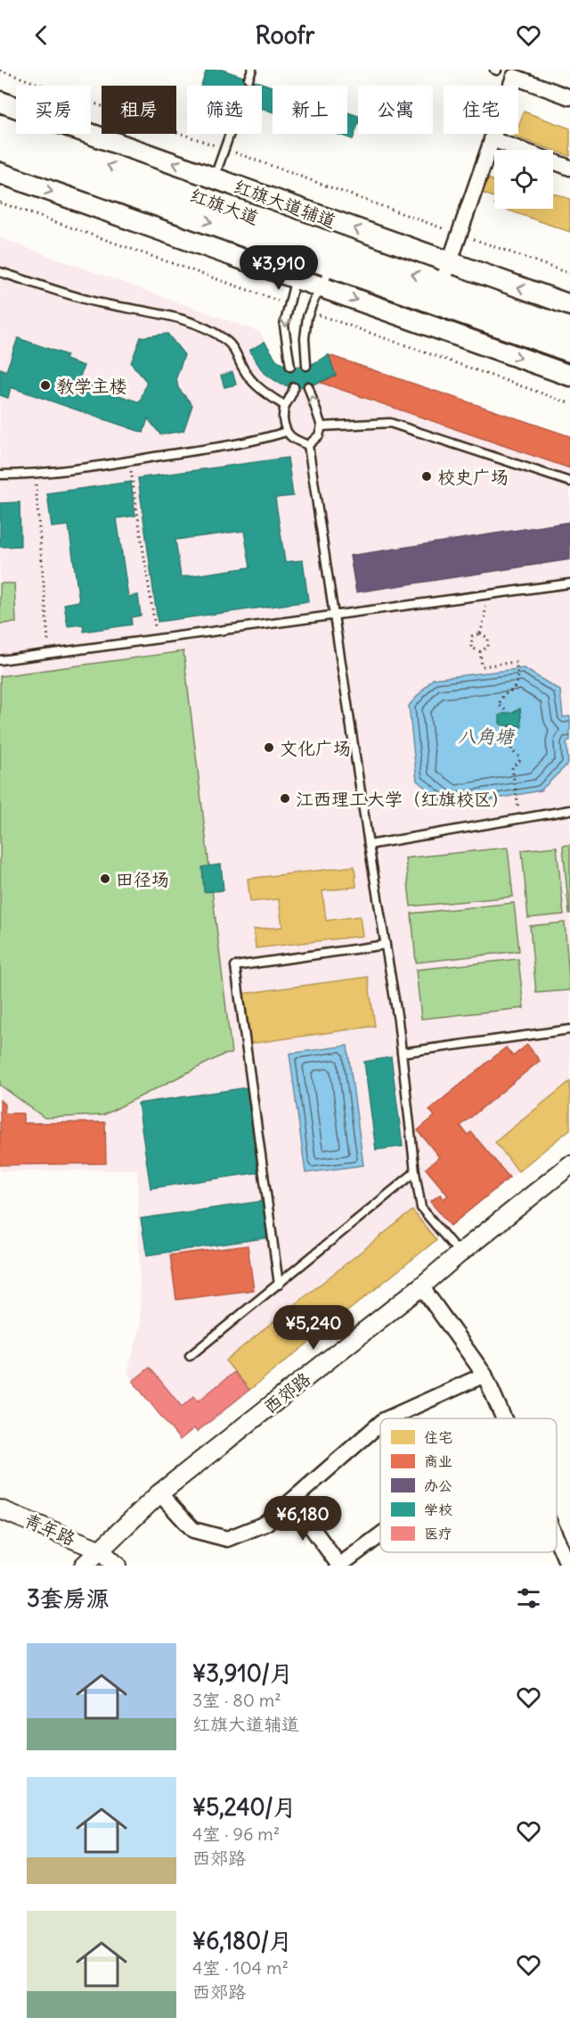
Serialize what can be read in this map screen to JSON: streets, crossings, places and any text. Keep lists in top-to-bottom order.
{
  "streets": {
    "main road": ["红旗大道辅道", "红旗大道"],
    "street": ["西郊路", "青年路"]
  },
  "crossings": [
    ["红旗大道辅道", "红旗大道"],
    ["西郊路", "青年路"]
  ],
  "water": ["八角塘"],
  "places": [
    "教学主楼",
    "校史广场",
    "文化广场",
    "江西理工大学（红旗校区）",
    "田径场"
  ],
  "legend": [
    "住宅",
    "商业",
    "办公",
    "学校",
    "医疗"
  ],
  "page": {
    "header": "Roofr",
    "chip": [
      "买房",
      "租房",
      "筛选",
      "新上",
      "公寓",
      "住宅"
    ],
    "price": ["¥3,910", "¥5,240", "¥6,180"],
    "heading": "3套房源",
    "list": [
      {
        "name": "¥3,910/月",
        "note": "3室 · 80 m² · 红旗大道辅道"
      },
      {
        "name": "¥5,240/月",
        "note": "4室 · 96 m² · 西郊路"
      },
      {
        "name": "¥6,180/月",
        "note": "4室 · 104 m² · 西郊路"
      }
    ]
  }
}
